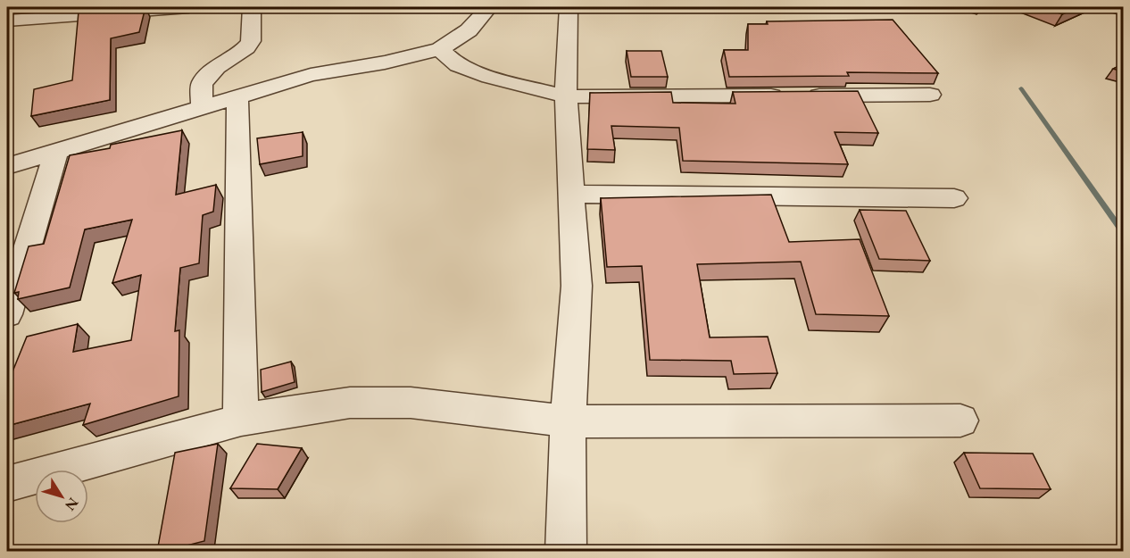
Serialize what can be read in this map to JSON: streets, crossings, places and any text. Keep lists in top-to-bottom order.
{
  "north": "bottom right"
}
